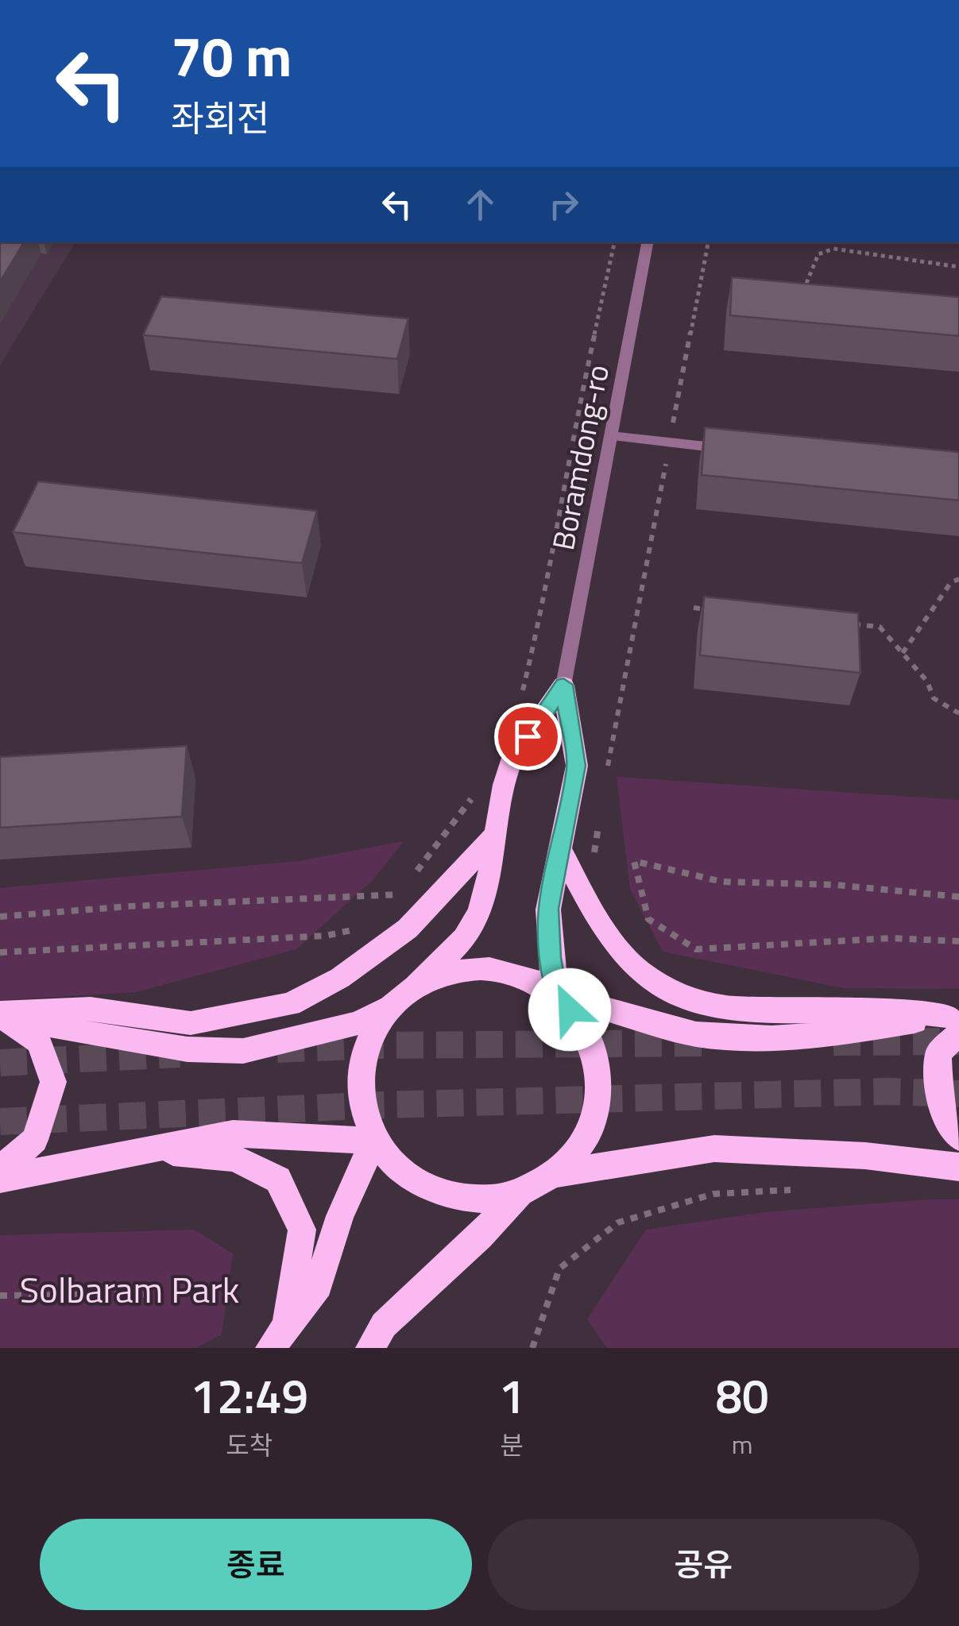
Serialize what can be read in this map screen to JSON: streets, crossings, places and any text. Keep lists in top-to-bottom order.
{
  "streets": {
    "street": ["Boramdong-ro"]
  },
  "parks": ["Solbaram Park"],
  "page": {
    "turn": ["70 m", "좌회전"],
    "eta": [
      "12:49",
      "도착",
      "1",
      "분",
      "80",
      "m"
    ],
    "buttons": ["종료", "공유"]
  }
}
